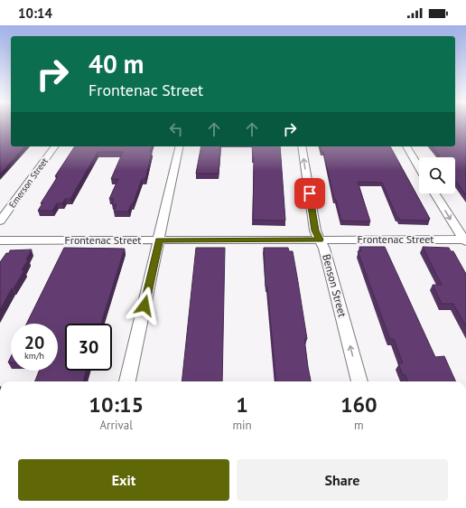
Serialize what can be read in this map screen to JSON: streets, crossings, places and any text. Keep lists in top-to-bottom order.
{
  "streets": {
    "street": ["Emerson Street", "Frontenac Street", "Benson Street"]
  },
  "crossings": [
    ["Frontenac Street", "Benson Street"]
  ],
  "one_way": ["Benson Street"],
  "page": {
    "status": "10:14",
    "turn": ["40 m", "Frontenac Street"],
    "speed": "20 km/h",
    "limit": "30",
    "eta": [
      "10:15",
      "Arrival",
      "1",
      "min",
      "160",
      "m"
    ],
    "buttons": ["Exit", "Share"]
  }
}
